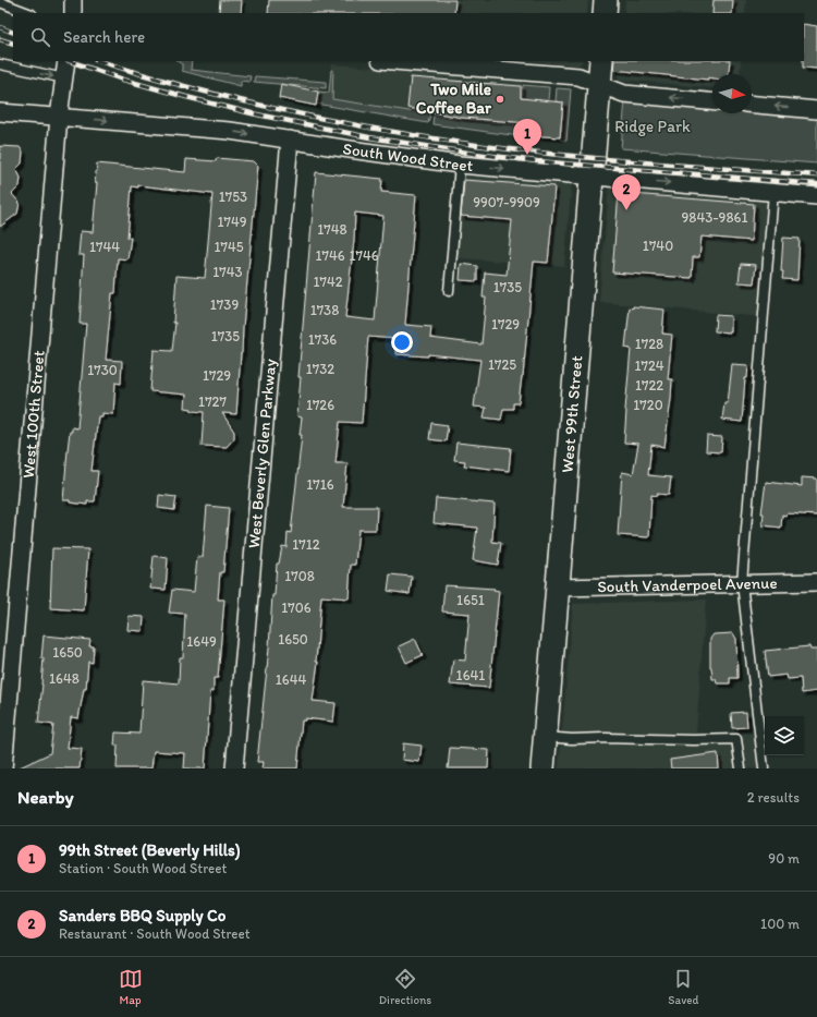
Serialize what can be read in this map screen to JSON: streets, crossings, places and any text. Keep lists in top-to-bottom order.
{
  "streets": {
    "street": [
      "South Wood Street",
      "West 100th Street",
      "West 99th Street",
      "West Beverly Glen Parkway",
      "South Vanderpoel Avenue"
    ]
  },
  "crossings": [
    ["South Wood Street", "West 100th Street"],
    ["South Wood Street", "West 99th Street"],
    ["South Wood Street", "West Beverly Glen Parkway"],
    ["West 99th Street", "South Vanderpoel Avenue"]
  ],
  "parks": ["Ridge Park"],
  "places": ["Two Mile Coffee Bar"],
  "house_numbers": [
    "1753",
    "9907-9909",
    "9843-9861",
    "1749",
    "1748",
    "1740",
    "1744",
    "1745",
    "1746",
    "1746",
    "1743",
    "1742",
    "1735",
    "1739",
    "1738",
    "1729",
    "1735",
    "1736",
    "1728",
    "1725",
    "1724",
    "1732",
    "1730",
    "1729",
    "1722",
    "1727",
    "1726",
    "1720",
    "1716",
    "1712",
    "1708",
    "1651",
    "1706",
    "1650",
    "1649",
    "1650",
    "1641",
    "1648",
    "1644"
  ],
  "north": "right",
  "page": {
    "search": "Search here",
    "pins": ["1", "2"],
    "heading": ["Nearby", "2 results"],
    "list": [
      {
        "mark": "1",
        "name": "99th Street (Beverly Hills)",
        "note": "Station · South Wood Street",
        "value": "90 m"
      },
      {
        "mark": "2",
        "name": "Sanders BBQ Supply Co",
        "note": "Restaurant · South Wood Street",
        "value": "100 m"
      }
    ],
    "nav": ["Map", "Directions", "Saved"]
  }
}
